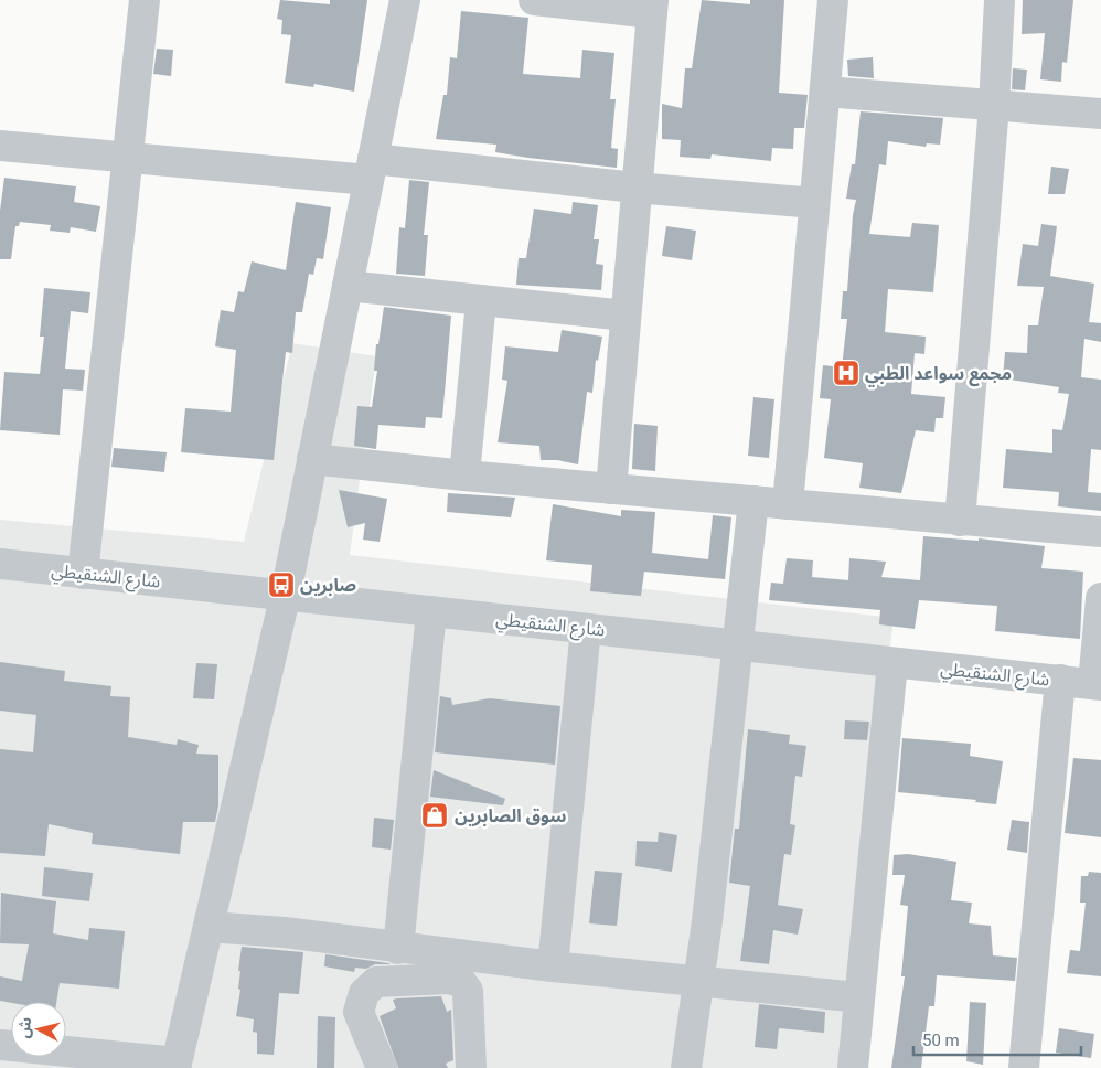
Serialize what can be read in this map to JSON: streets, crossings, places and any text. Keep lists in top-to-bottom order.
{
  "streets": {
    "street": ["شارع الشنقيطي"]
  },
  "places": {
    "hospital": ["مجمع سواعد الطبي"],
    "bus stop": ["صابرين"],
    "shop": ["سوق الصابرين"]
  },
  "scale_bar": "50 m",
  "north": "left"
}
